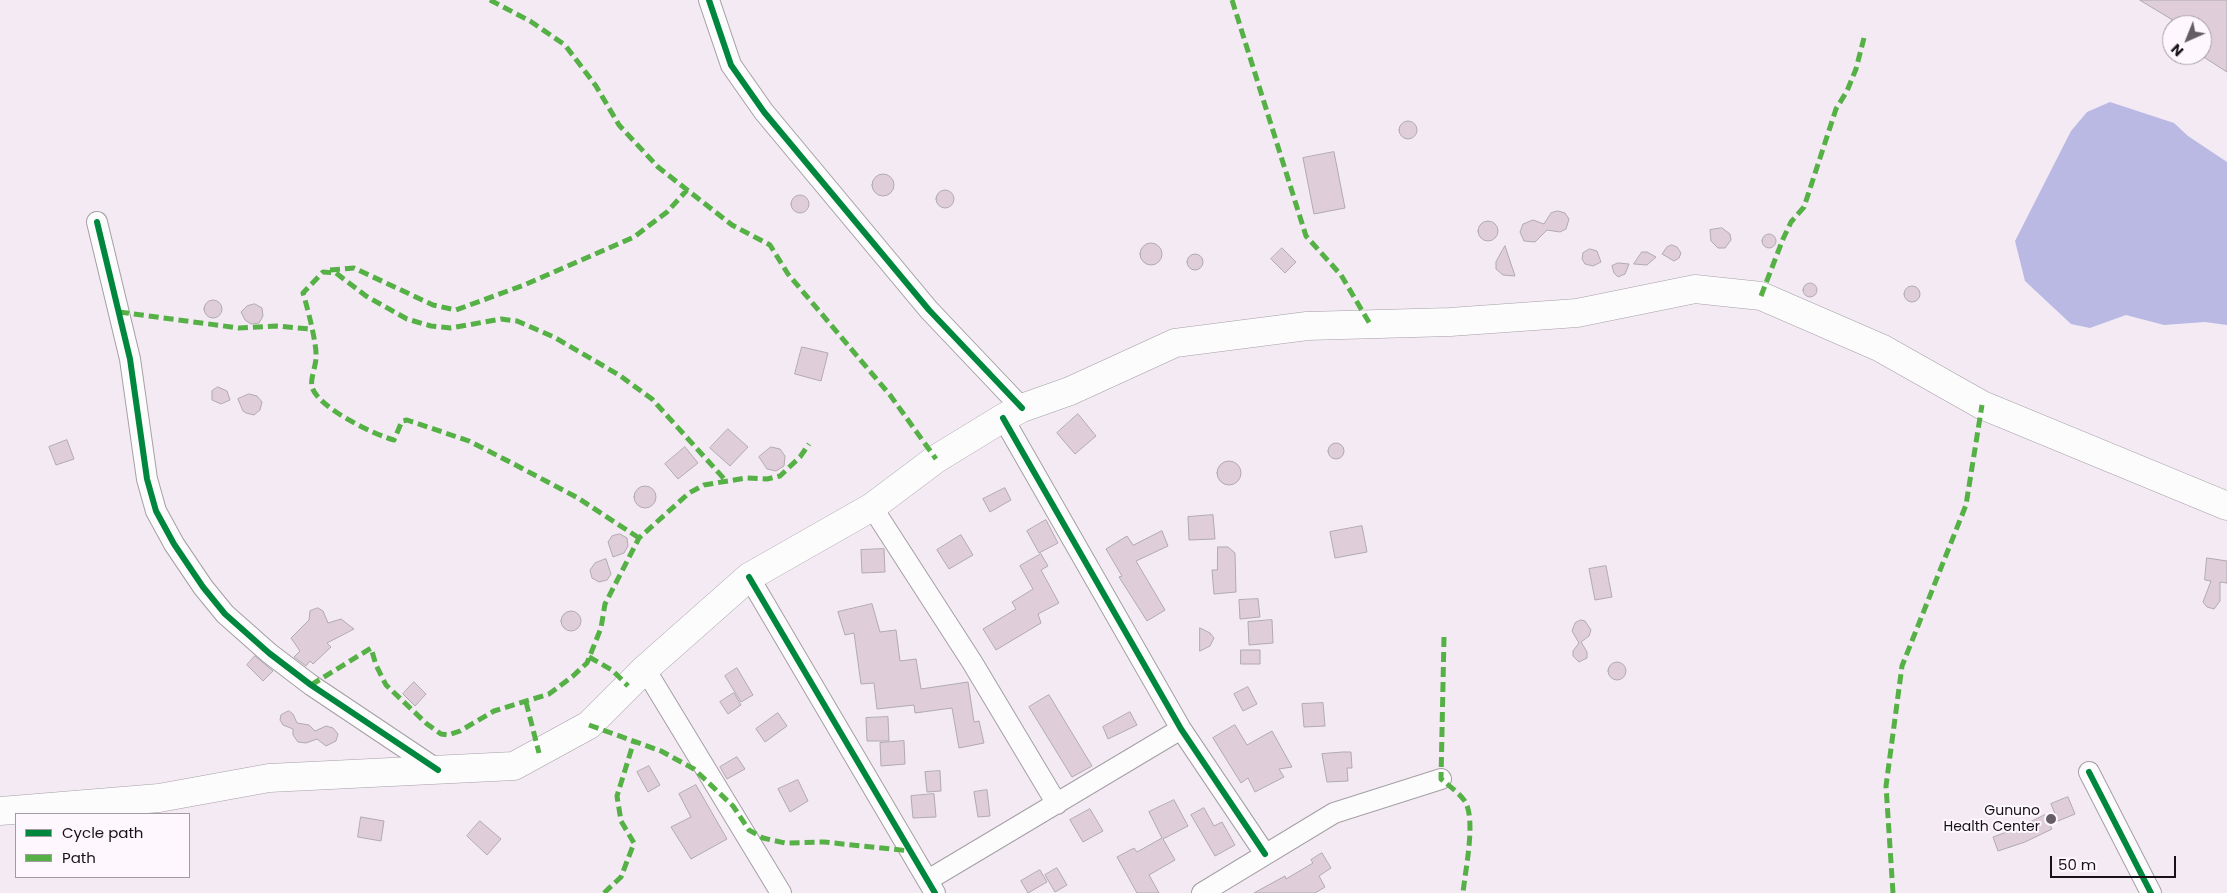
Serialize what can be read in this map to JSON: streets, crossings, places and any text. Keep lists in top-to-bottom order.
{
  "places": ["Gununo Health Center"],
  "legend": ["Cycle path", "Path"],
  "scale_bar": "50 m",
  "north": "bottom left"
}
